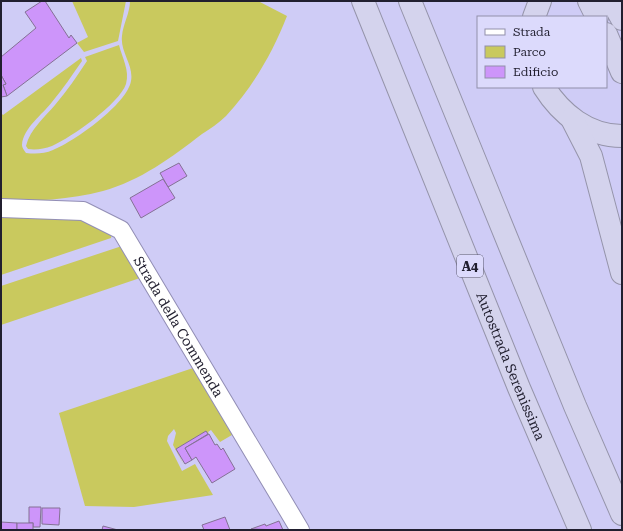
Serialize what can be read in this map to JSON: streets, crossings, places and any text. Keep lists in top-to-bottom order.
{
  "streets": {
    "highway": ["A4", "Autostrada Serenissima"],
    "street": ["Strada della Commenda"]
  },
  "legend": ["Strada", "Parco", "Edificio"]
}
